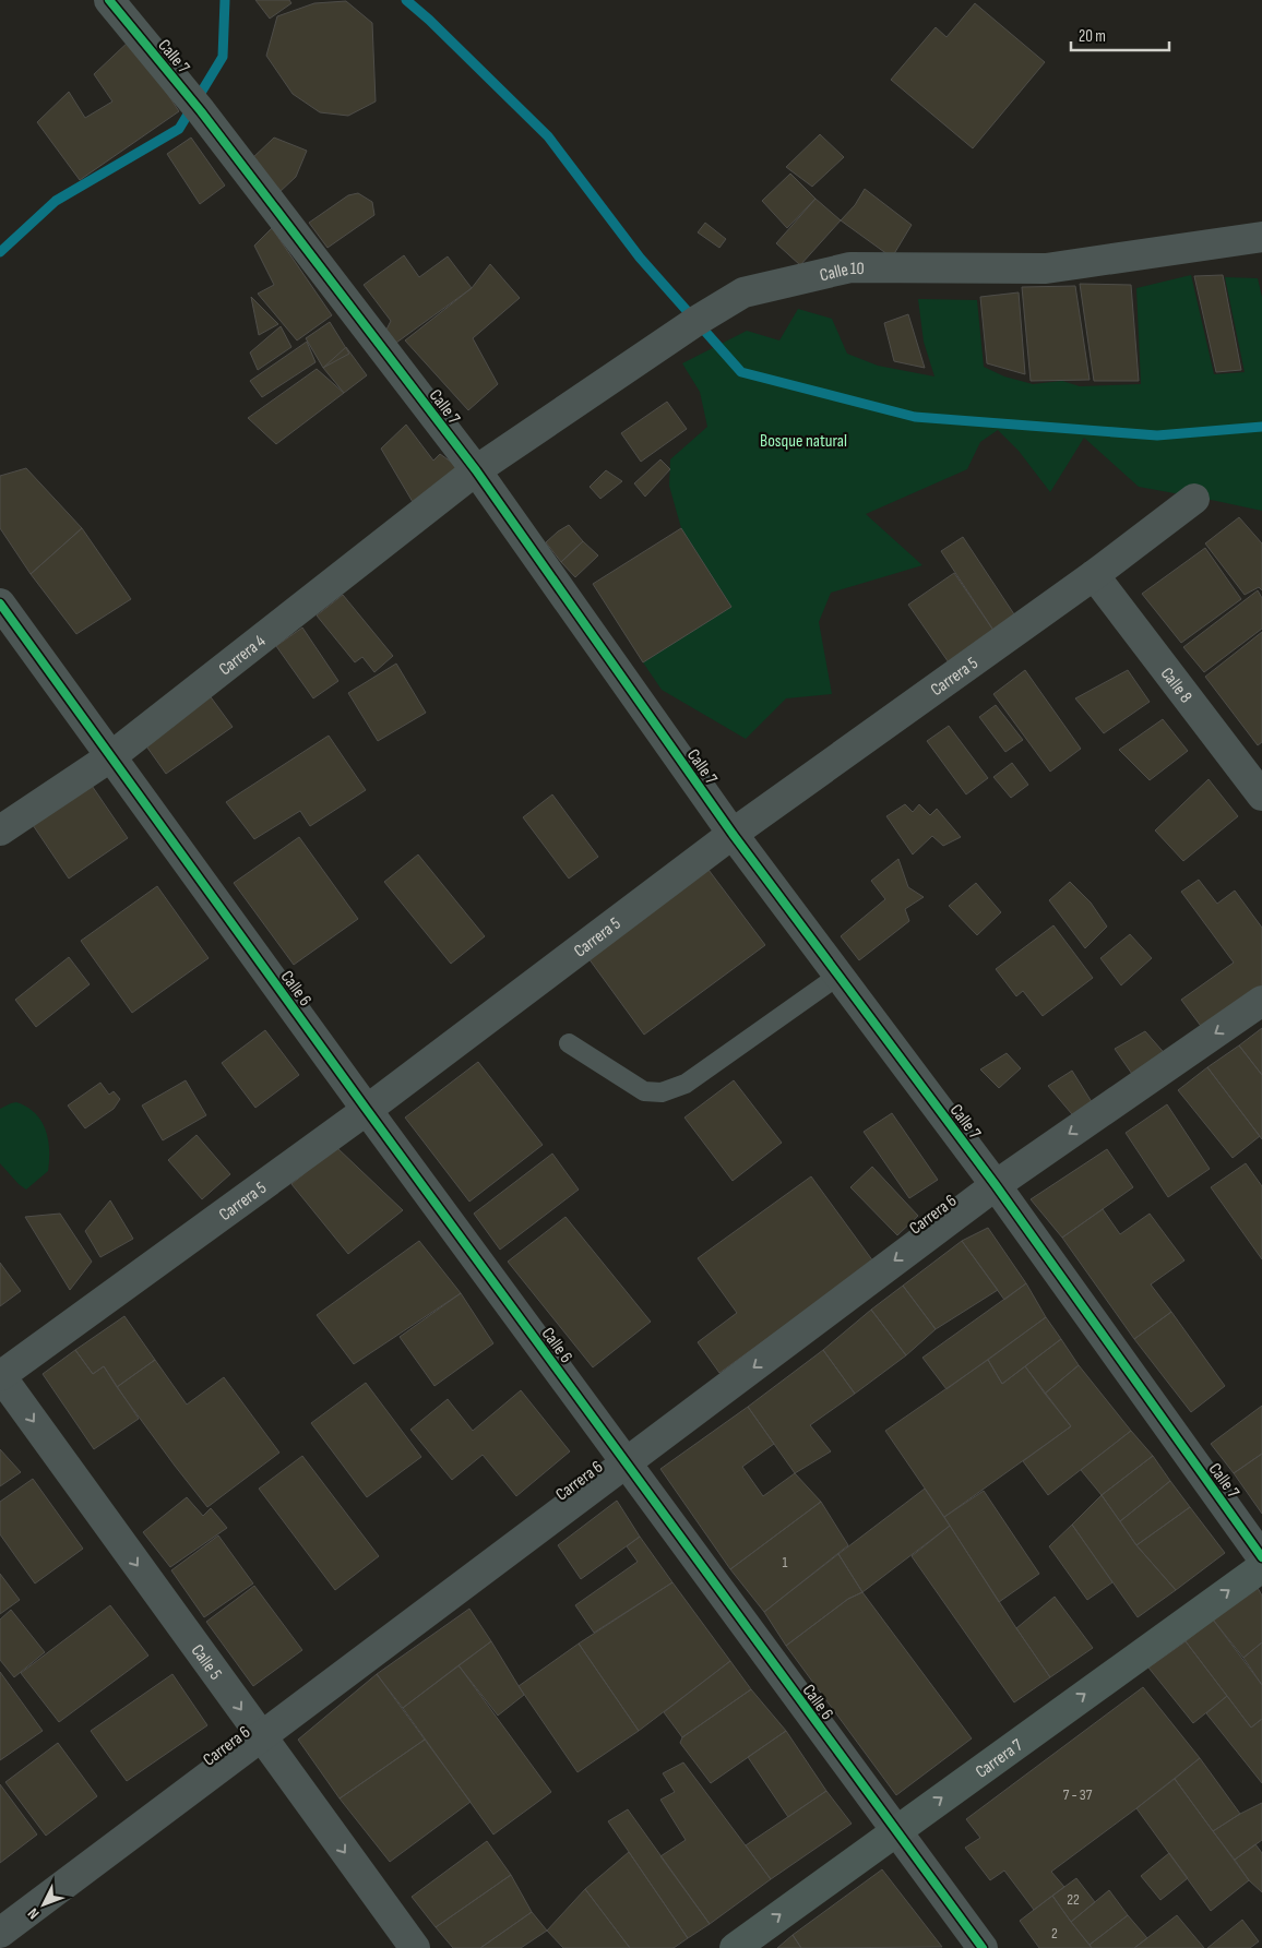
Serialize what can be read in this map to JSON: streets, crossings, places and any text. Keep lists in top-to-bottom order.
{
  "streets": {
    "street": [
      "Calle 7",
      "Calle 10",
      "Carrera 4",
      "Carrera 5",
      "Calle 8",
      "Calle 6",
      "Carrera 6",
      "Calle 5",
      "Carrera 7"
    ]
  },
  "crossings": [
    ["Calle 7", "Calle 10"],
    ["Calle 7", "Carrera 4"],
    ["Calle 7", "Carrera 5"],
    ["Calle 7", "Carrera 6"],
    ["Calle 10", "Carrera 4"],
    ["Carrera 4", "Calle 6"],
    ["Carrera 5", "Calle 8"],
    ["Carrera 5", "Calle 6"],
    ["Carrera 5", "Calle 5"],
    ["Calle 6", "Carrera 6"],
    ["Calle 6", "Carrera 7"],
    ["Carrera 6", "Calle 5"]
  ],
  "one_way": ["Carrera 6", "Calle 5", "Carrera 7"],
  "parks": ["Bosque natural"],
  "house_numbers": [
    "1",
    "7 - 37",
    "22",
    "2"
  ],
  "scale_bar": "20 m",
  "north": "bottom left"
}
